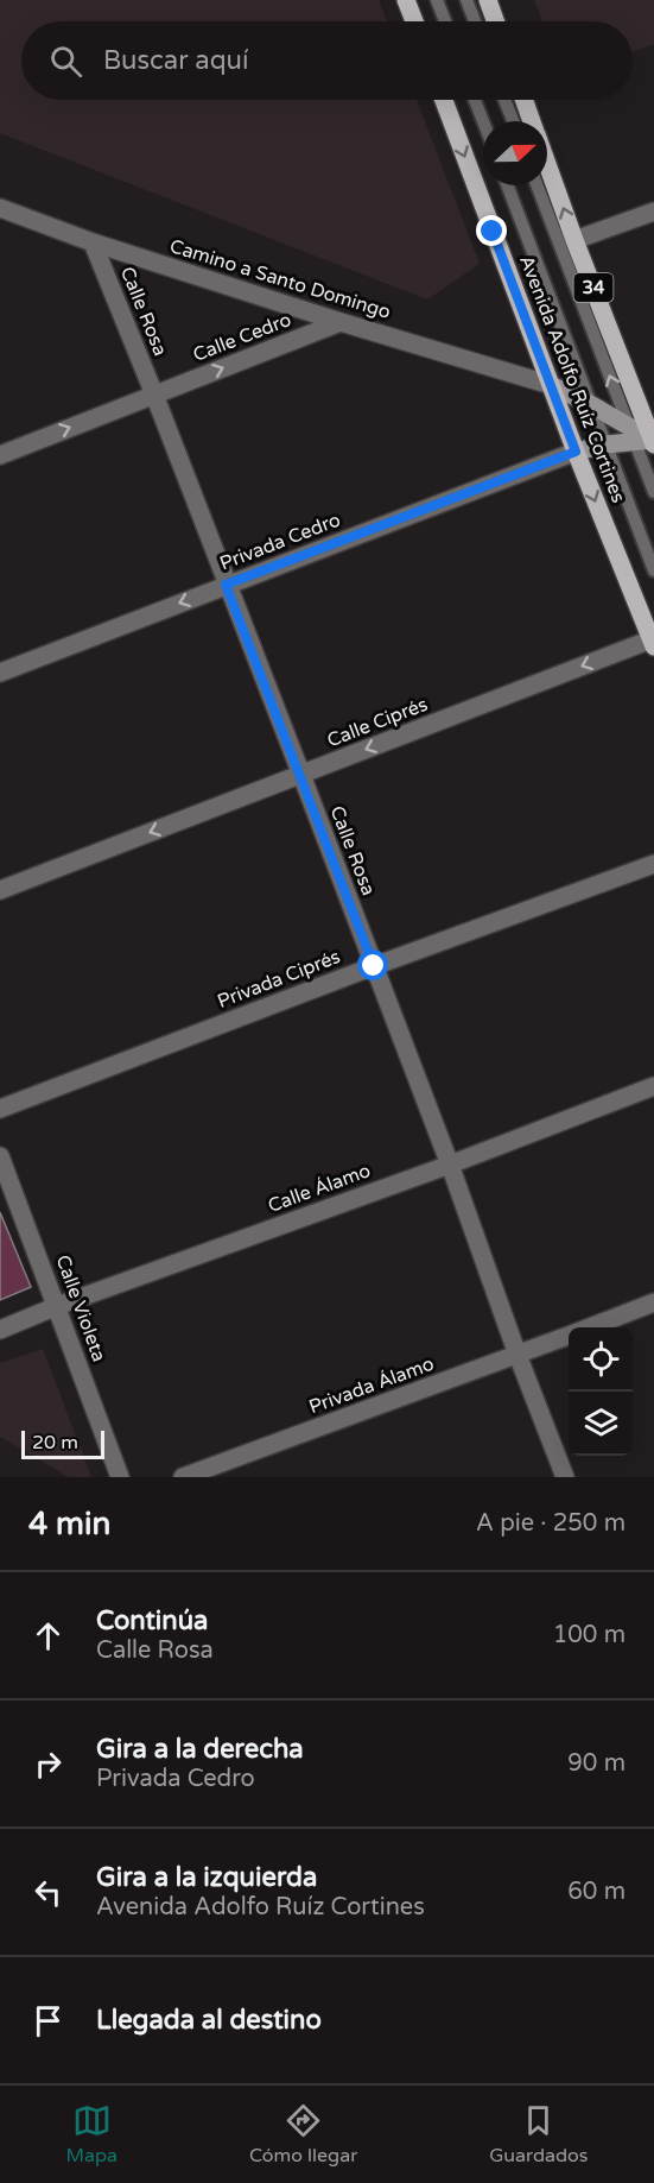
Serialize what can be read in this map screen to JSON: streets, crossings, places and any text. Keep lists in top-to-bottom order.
{
  "streets": {
    "main road": ["34", "Avenida Adolfo Ruíz Cortines"],
    "street": [
      "Camino a Santo Domingo",
      "Calle Rosa",
      "Calle Cedro",
      "Privada Cedro",
      "Calle Ciprés",
      "Privada Ciprés",
      "Calle Álamo",
      "Calle Violeta",
      "Privada Álamo"
    ]
  },
  "crossings": [
    ["Camino a Santo Domingo", "Calle Rosa"],
    ["Camino a Santo Domingo", "Calle Cedro"],
    ["Camino a Santo Domingo", "Avenida Adolfo Ruíz Cortines"],
    ["Calle Rosa", "Calle Cedro"],
    ["Calle Rosa", "Privada Cedro"],
    ["Calle Rosa", "Calle Ciprés"],
    ["Calle Rosa", "Privada Ciprés"],
    ["Calle Rosa", "Calle Álamo"],
    ["Calle Rosa", "Privada Álamo"],
    ["Avenida Adolfo Ruíz Cortines", "Privada Cedro"],
    ["Avenida Adolfo Ruíz Cortines", "Calle Ciprés"],
    ["Calle Álamo", "Calle Violeta"]
  ],
  "one_way": ["Calle Cedro", "Privada Cedro", "Calle Ciprés"],
  "scale_bar": "20 m",
  "north": "right",
  "page": {
    "search": "Buscar aquí",
    "scale": "20 m",
    "heading": ["4 min", "A pie · 250 m"],
    "list": [
      ["Continúa", "Calle Rosa", "100 m"],
      ["Gira a la derecha", "Privada Cedro", "90 m"],
      ["Gira a la izquierda", "Avenida Adolfo Ruíz Cortines", "60 m"],
      "Llegada al destino"
    ],
    "nav": ["Mapa", "Cómo llegar", "Guardados"]
  }
}
